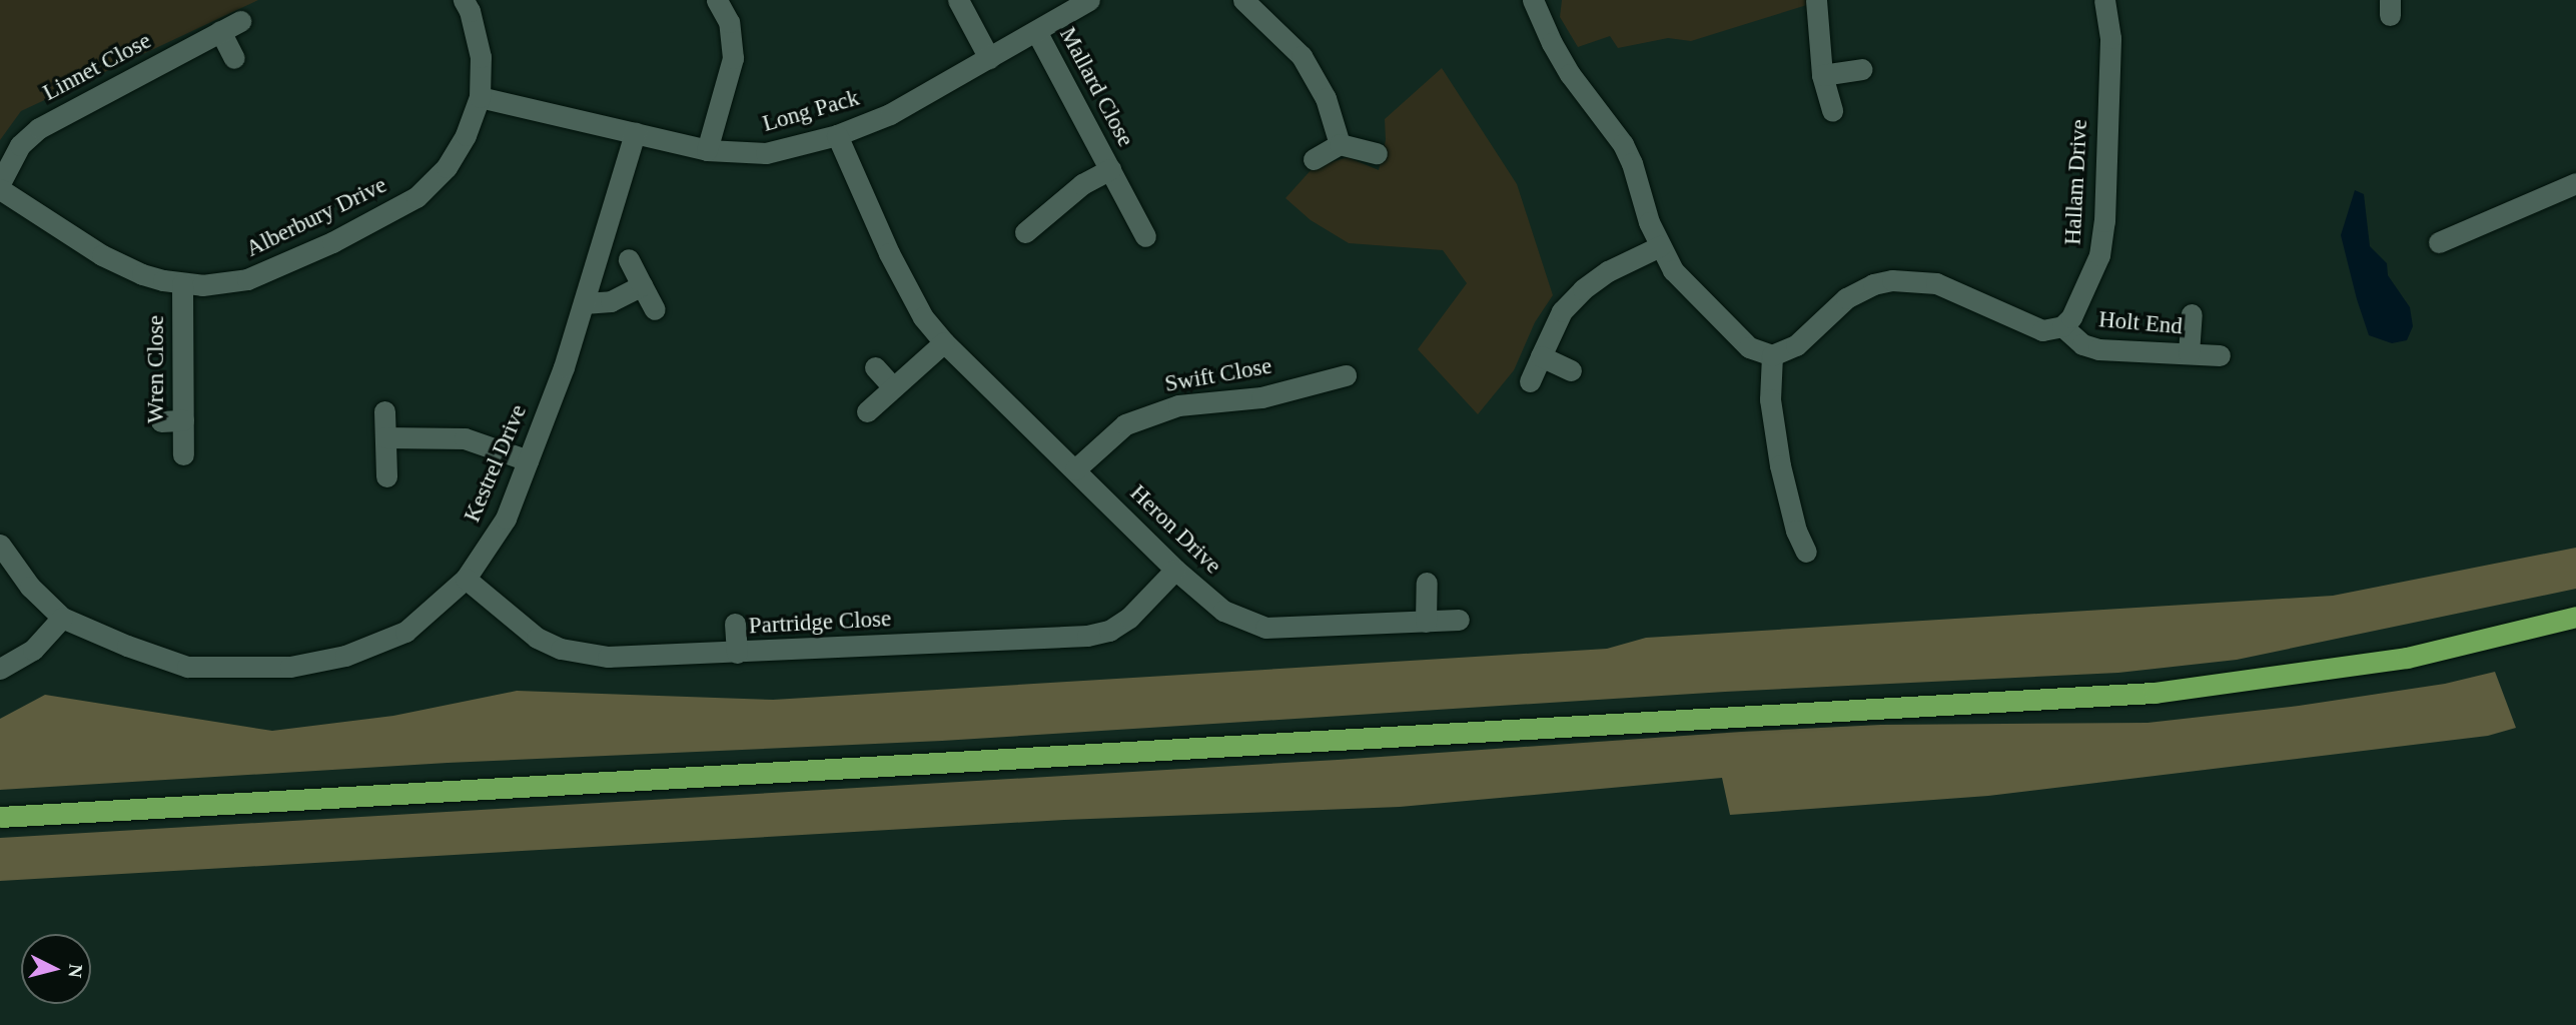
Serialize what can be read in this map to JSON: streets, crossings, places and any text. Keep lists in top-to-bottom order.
{
  "streets": {
    "street": [
      "Linnet Close",
      "Mallard Close",
      "Long Pack",
      "Hallam Drive",
      "Alberbury Drive",
      "Holt End",
      "Wren Close",
      "Swift Close",
      "Kestrel Drive",
      "Heron Drive",
      "Partridge Close"
    ]
  },
  "crossings": [
    ["Mallard Close", "Long Pack"],
    ["Long Pack", "Alberbury Drive"],
    ["Long Pack", "Kestrel Drive"],
    ["Long Pack", "Heron Drive"],
    ["Hallam Drive", "Holt End"],
    ["Alberbury Drive", "Wren Close"],
    ["Swift Close", "Heron Drive"],
    ["Kestrel Drive", "Partridge Close"],
    ["Heron Drive", "Partridge Close"]
  ],
  "north": "right"
}
